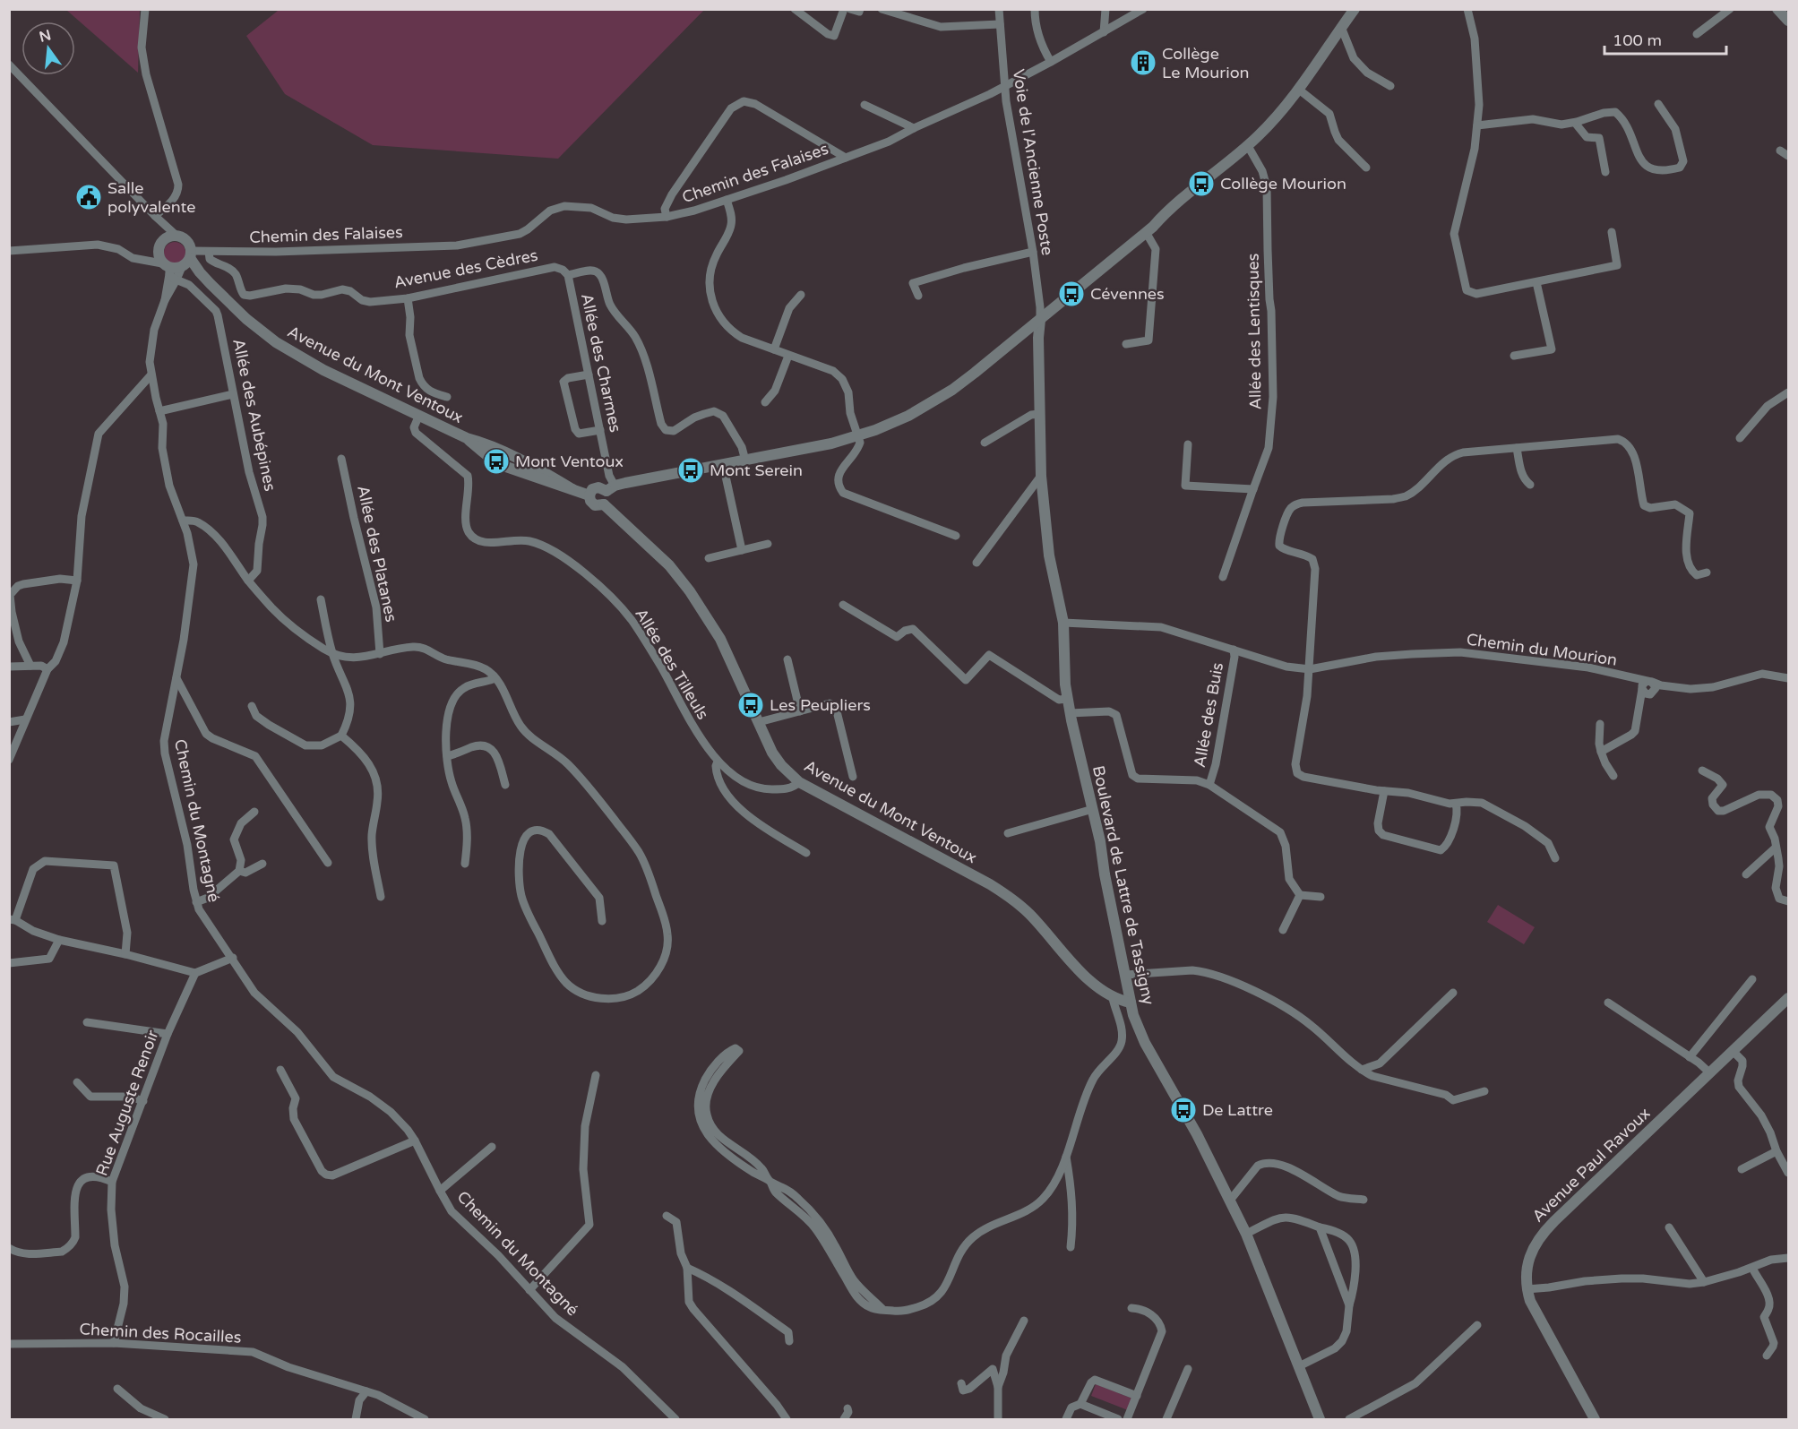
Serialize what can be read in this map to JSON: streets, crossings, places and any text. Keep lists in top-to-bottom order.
{
  "streets": {
    "street": [
      "Voie de l'Ancienne Poste",
      "Chemin des Falaises",
      "Avenue des Cèdres",
      "Allée des Lentisques",
      "Allée des Charmes",
      "Avenue du Mont Ventoux",
      "Allée des Aubépines",
      "Allée des Platanes",
      "Chemin du Mourion",
      "Allée des Tilleuls",
      "Allée des Buis",
      "Chemin du Montagné",
      "Boulevard de Lattre de Tassigny",
      "Rue Auguste Renoir",
      "Avenue Paul Ravoux",
      "Chemin des Rocailles"
    ]
  },
  "crossings": [
    ["Voie de l'Ancienne Poste", "Chemin des Falaises"],
    ["Voie de l'Ancienne Poste", "Boulevard de Lattre de Tassigny"],
    ["Chemin des Falaises", "Avenue des Cèdres"],
    ["Chemin des Falaises", "Avenue du Mont Ventoux"],
    ["Chemin des Falaises", "Allée des Aubépines"],
    ["Chemin des Falaises", "Chemin du Montagné"],
    ["Avenue des Cèdres", "Allée des Charmes"],
    ["Allée des Charmes", "Avenue du Mont Ventoux"],
    ["Avenue du Mont Ventoux", "Allée des Aubépines"],
    ["Avenue du Mont Ventoux", "Allée des Tilleuls"],
    ["Avenue du Mont Ventoux", "Chemin du Montagné"],
    ["Avenue du Mont Ventoux", "Boulevard de Lattre de Tassigny"],
    ["Allée des Aubépines", "Chemin du Montagné"],
    ["Chemin du Mourion", "Allée des Buis"],
    ["Chemin du Mourion", "Boulevard de Lattre de Tassigny"],
    ["Rue Auguste Renoir", "Chemin des Rocailles"]
  ],
  "places": {
    "building": ["Collège Le Mourion"],
    "bus stop": [
      "Collège Mourion",
      "Cévennes",
      "Mont Ventoux",
      "Mont Serein",
      "Les Peupliers",
      "De Lattre"
    ],
    "public building": ["Salle polyvalente"]
  },
  "scale_bar": "100 m",
  "north": "top"
}
